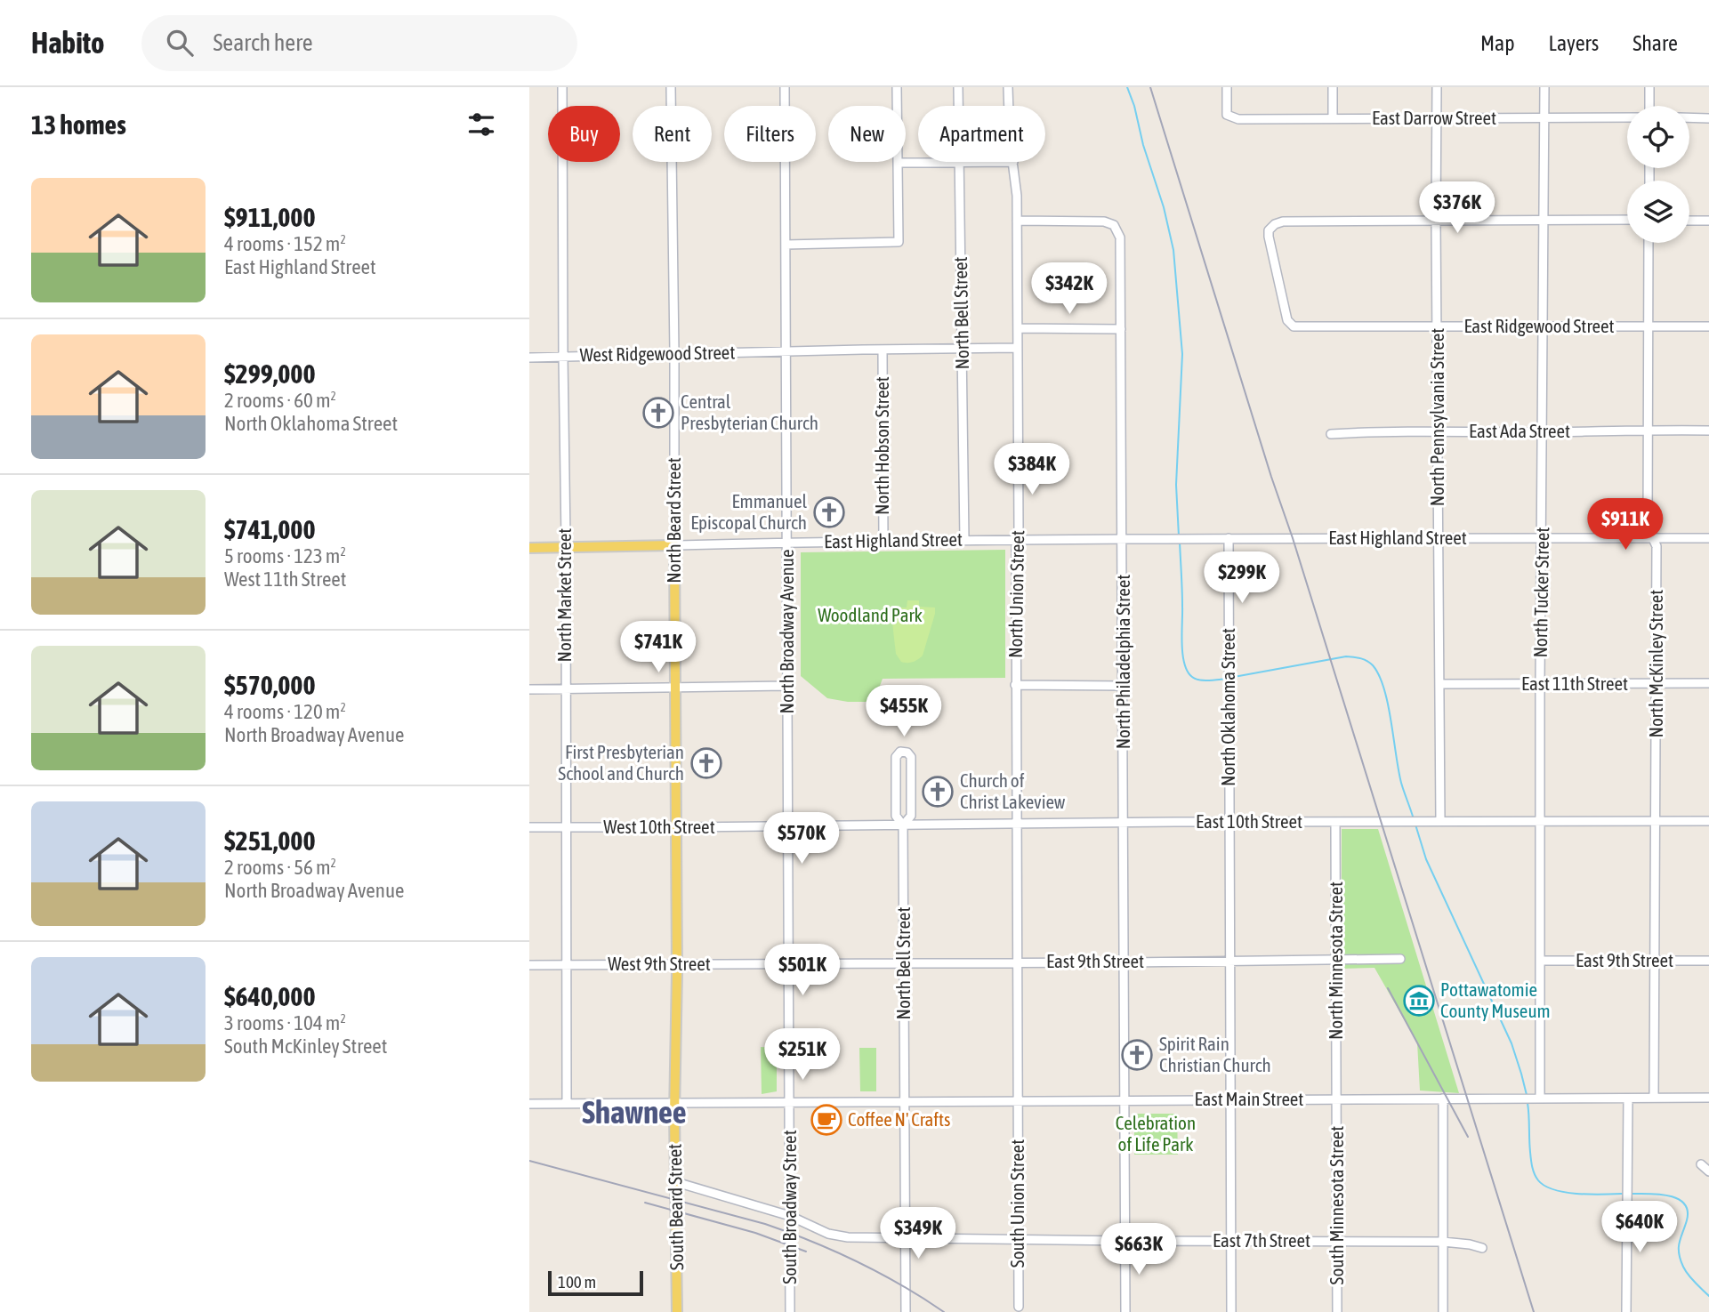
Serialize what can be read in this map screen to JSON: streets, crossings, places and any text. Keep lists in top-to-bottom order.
{
  "streets": {
    "main road": ["North Beard Street", "South Beard Street"],
    "street": [
      "East Darrow Street",
      "North Bell Street",
      "East Ridgewood Street",
      "West Ridgewood Street",
      "North Pennsylvania Street",
      "East Ada Street",
      "North Hobson Street",
      "East Highland Street",
      "North Tucker Street",
      "North Union Street",
      "North Market Street",
      "North Broadway Avenue",
      "North Philadelphia Street",
      "North McKinley Street",
      "East 11th Street",
      "North Oklahoma Street",
      "East 10th Street",
      "West 10th Street",
      "North Minnesota Street",
      "East 9th Street",
      "West 9th Street",
      "East Main Street",
      "South Union Street",
      "South Minnesota Street",
      "South Broadway Street",
      "East 7th Street"
    ]
  },
  "crossings": [
    ["East Darrow Street", "North Pennsylvania Street"],
    ["East Darrow Street", "North Tucker Street"],
    ["North Bell Street", "East Highland Street"],
    ["North Bell Street", "East 10th Street"],
    ["North Bell Street", "East 9th Street"],
    ["North Bell Street", "East Main Street"],
    ["North Bell Street", "East 7th Street"],
    ["East Ridgewood Street", "North Pennsylvania Street"],
    ["East Ridgewood Street", "North Tucker Street"],
    ["East Ridgewood Street", "North McKinley Street"],
    ["West Ridgewood Street", "North Beard Street"],
    ["West Ridgewood Street", "North Market Street"],
    ["West Ridgewood Street", "North Broadway Avenue"],
    ["North Pennsylvania Street", "East Ada Street"],
    ["North Pennsylvania Street", "East Highland Street"],
    ["North Pennsylvania Street", "East 11th Street"],
    ["North Pennsylvania Street", "East 10th Street"],
    ["East Ada Street", "North Tucker Street"],
    ["East Ada Street", "North McKinley Street"],
    ["North Hobson Street", "East Highland Street"],
    ["North Beard Street", "East Highland Street"],
    ["North Beard Street", "West 10th Street"],
    ["North Beard Street", "West 9th Street"],
    ["North Beard Street", "East Main Street"],
    ["North Beard Street", "South Beard Street"],
    ["East Highland Street", "North Tucker Street"],
    ["East Highland Street", "North Union Street"],
    ["East Highland Street", "North Broadway Avenue"],
    ["East Highland Street", "North Philadelphia Street"],
    ["East Highland Street", "North McKinley Street"],
    ["East Highland Street", "North Oklahoma Street"],
    ["North Tucker Street", "East 11th Street"],
    ["North Tucker Street", "East 10th Street"],
    ["North Tucker Street", "East 9th Street"],
    ["North Tucker Street", "East Main Street"],
    ["North Union Street", "North Philadelphia Street"],
    ["North Union Street", "East 10th Street"],
    ["North Union Street", "East 9th Street"],
    ["North Union Street", "East Main Street"],
    ["North Union Street", "South Union Street"],
    ["North Market Street", "West 10th Street"],
    ["North Market Street", "West 9th Street"],
    ["North Market Street", "East Main Street"],
    ["North Broadway Avenue", "East 10th Street"],
    ["North Broadway Avenue", "West 10th Street"],
    ["North Broadway Avenue", "East 9th Street"],
    ["North Broadway Avenue", "West 9th Street"],
    ["North Broadway Avenue", "East Main Street"],
    ["North Broadway Avenue", "South Broadway Street"],
    ["North Philadelphia Street", "East 10th Street"],
    ["North Philadelphia Street", "East 9th Street"],
    ["North Philadelphia Street", "East Main Street"],
    ["North Philadelphia Street", "East 7th Street"],
    ["North McKinley Street", "East 11th Street"],
    ["North McKinley Street", "East 10th Street"],
    ["North McKinley Street", "East 9th Street"],
    ["North McKinley Street", "East Main Street"],
    ["North Oklahoma Street", "East 10th Street"],
    ["North Oklahoma Street", "East 9th Street"],
    ["North Oklahoma Street", "East Main Street"],
    ["North Oklahoma Street", "East 7th Street"],
    ["East 10th Street", "West 10th Street"],
    ["East 10th Street", "North Minnesota Street"],
    ["North Minnesota Street", "East 9th Street"],
    ["North Minnesota Street", "East Main Street"],
    ["North Minnesota Street", "South Minnesota Street"],
    ["East 9th Street", "West 9th Street"],
    ["East Main Street", "South Union Street"],
    ["East Main Street", "South Minnesota Street"],
    ["East Main Street", "South Beard Street"],
    ["East Main Street", "South Broadway Street"],
    ["South Union Street", "East 7th Street"],
    ["South Minnesota Street", "East 7th Street"],
    ["South Beard Street", "East 7th Street"],
    ["South Broadway Street", "East 7th Street"]
  ],
  "districts": ["Shawnee"],
  "parks": ["Woodland Park", "Celebration of Life Park"],
  "places": {
    "church": [
      "Central Presbyterian Church",
      "Emmanuel Episcopal Church",
      "First Presbyterian School and Church",
      "Church of Christ Lakeview",
      "Spirit Rain Christian Church"
    ],
    "museum": ["Pottawatomie County Museum"],
    "cafe": ["Coffee N' Crafts"]
  },
  "scale_bar": "100 m",
  "page": {
    "header": "Habito",
    "search": "Search here",
    "nav": ["Map", "Layers", "Share"],
    "heading": "13 homes",
    "chip": [
      "Buy",
      "Rent",
      "Filters",
      "New",
      "Apartment"
    ],
    "list": [
      {
        "name": "$911,000",
        "note": "4 rooms · 152 m² · East Highland Street"
      },
      {
        "name": "$299,000",
        "note": "2 rooms · 60 m² · North Oklahoma Street"
      },
      {
        "name": "$741,000",
        "note": "5 rooms · 123 m² · West 11th Street"
      },
      {
        "name": "$570,000",
        "note": "4 rooms · 120 m² · North Broadway Avenue"
      },
      {
        "name": "$251,000",
        "note": "2 rooms · 56 m² · North Broadway Avenue"
      },
      {
        "name": "$640,000",
        "note": "3 rooms · 104 m² · South McKinley Street"
      }
    ],
    "price": [
      "$376K",
      "$342K",
      "$384K",
      "$911K",
      "$299K",
      "$741K",
      "$455K",
      "$570K",
      "$501K",
      "$251K",
      "$640K",
      "$349K",
      "$663K"
    ],
    "scale": "100 m"
  }
}
